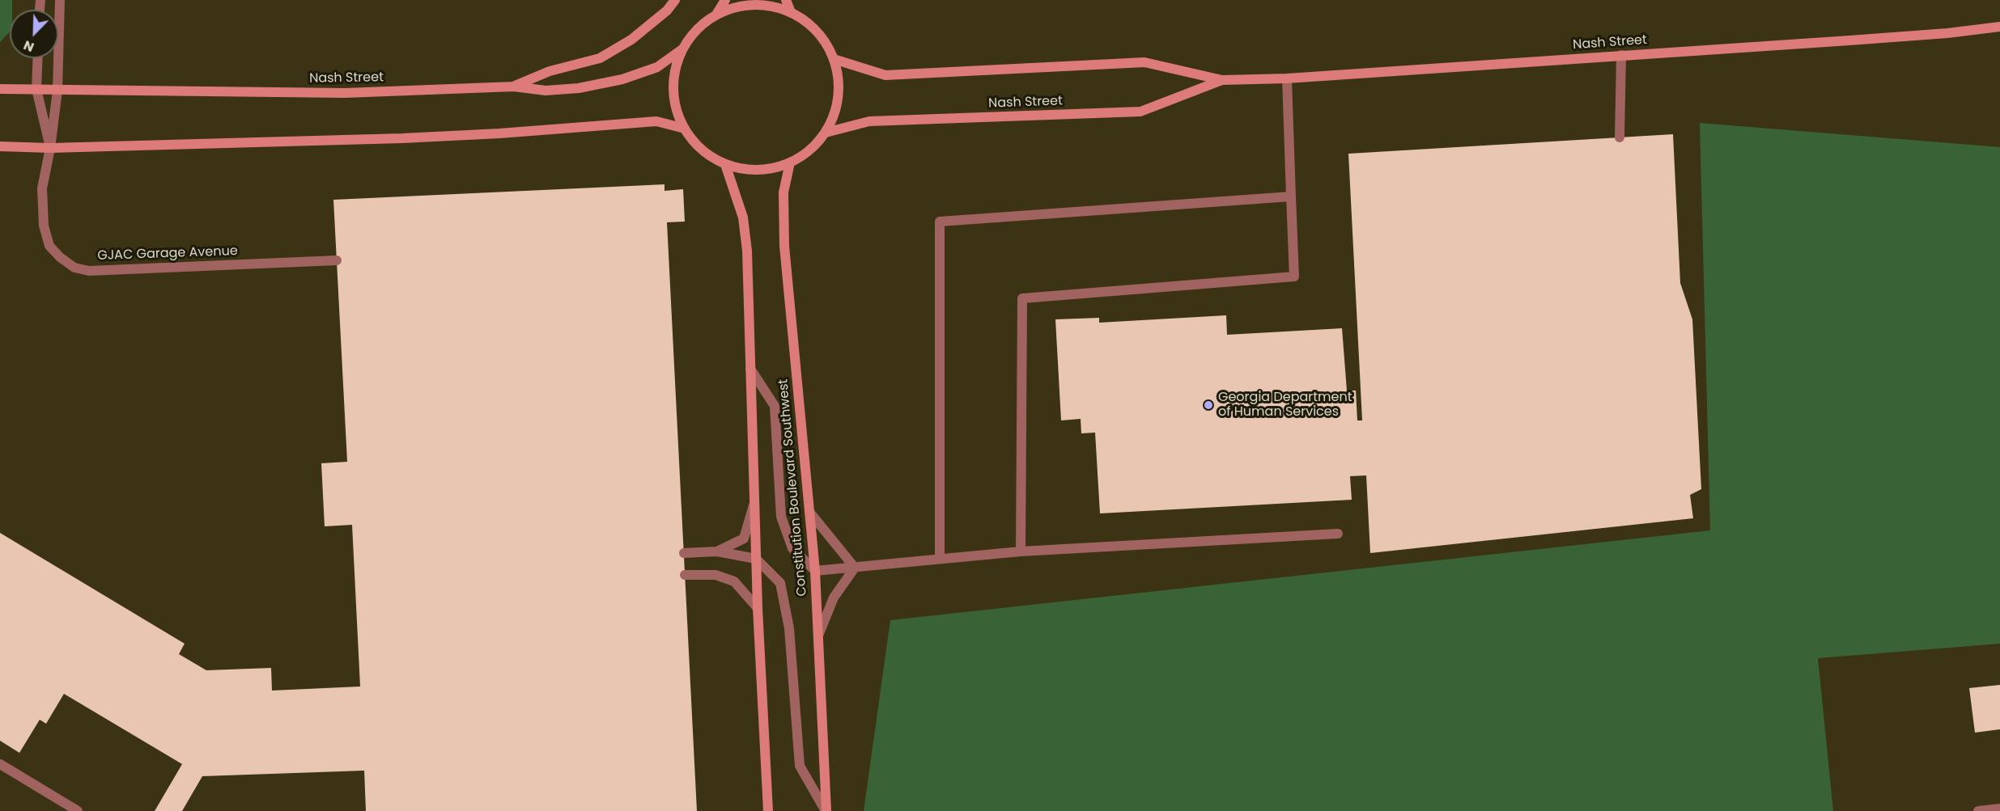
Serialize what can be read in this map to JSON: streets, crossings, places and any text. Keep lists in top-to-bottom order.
{
  "streets": {
    "street": ["Nash Street", "Constitution Boulevard Southwest"],
    "lane": ["GJAC Garage Avenue"]
  },
  "crossings": [
    ["Nash Street", "GJAC Garage Avenue"],
    ["Nash Street", "Constitution Boulevard Southwest"]
  ],
  "places": ["Georgia Department of Human Services"],
  "north": "bottom left"
}
